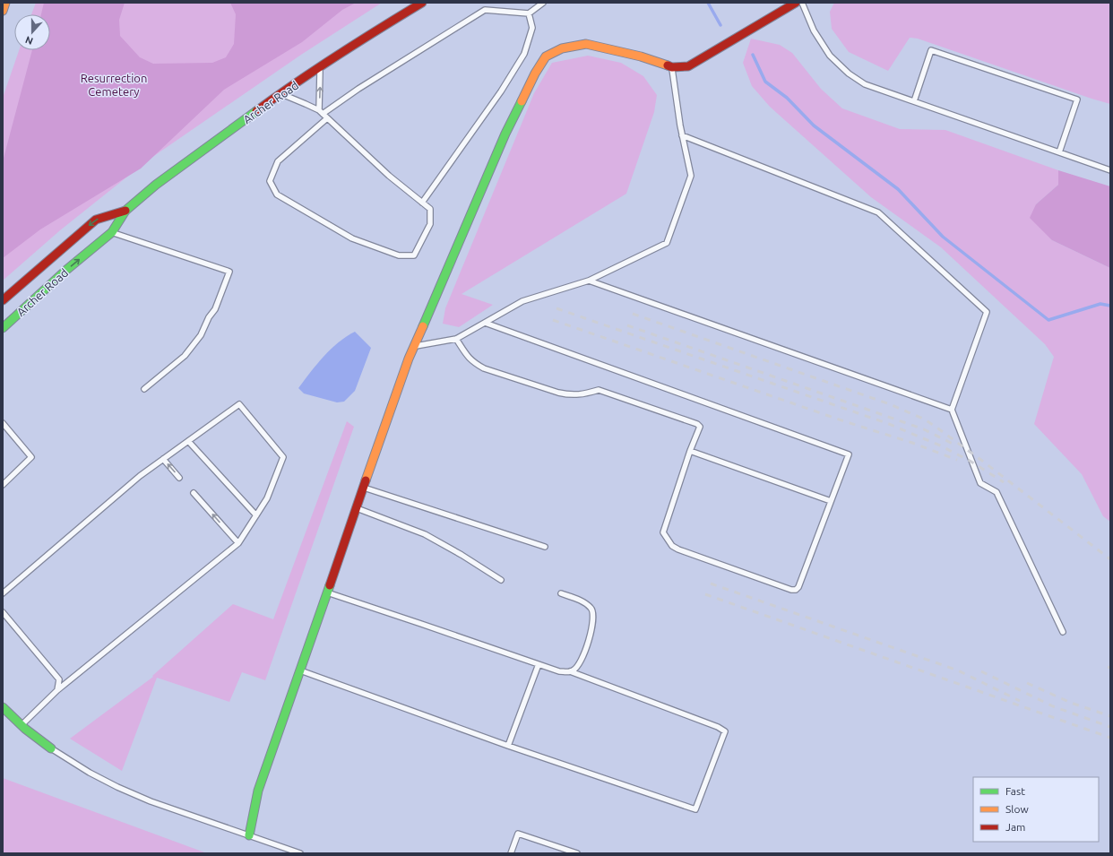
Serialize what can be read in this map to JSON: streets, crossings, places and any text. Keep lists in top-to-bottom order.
{
  "streets": {
    "street": ["Archer Road"]
  },
  "parks": ["Resurrection Cemetery"],
  "legend": ["Fast", "Slow", "Jam"],
  "north": "bottom"
}
